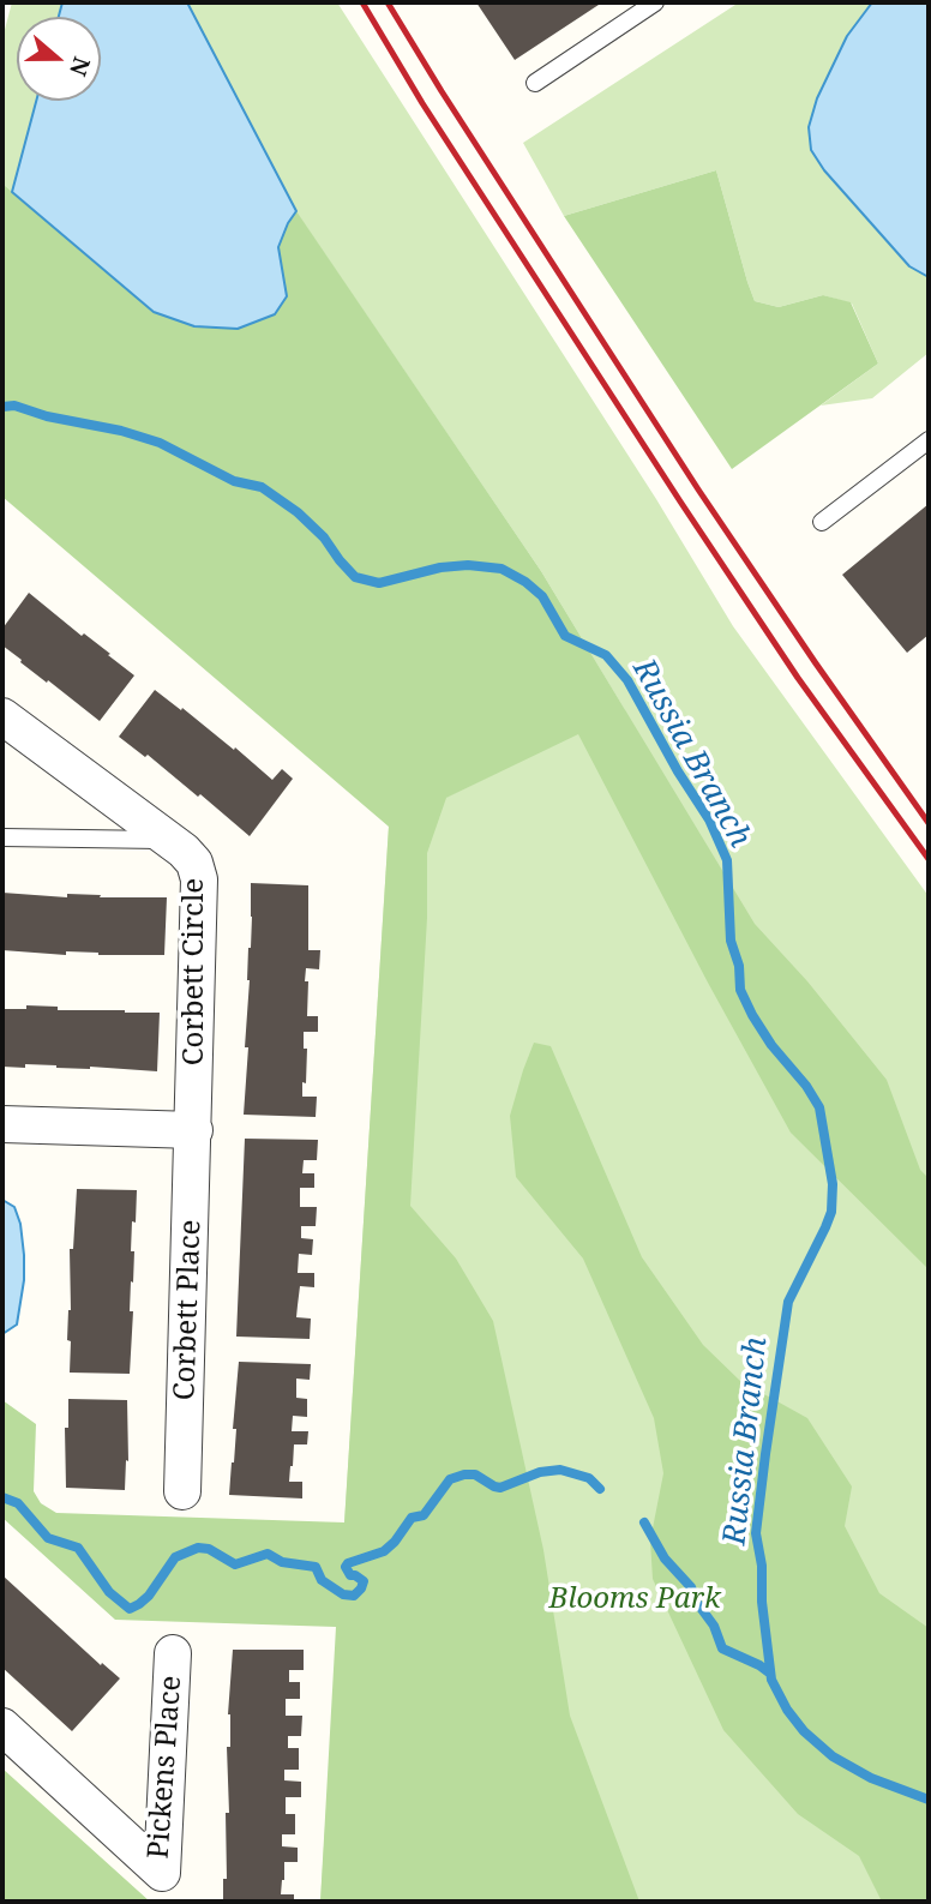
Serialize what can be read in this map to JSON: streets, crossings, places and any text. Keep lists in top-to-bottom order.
{
  "streets": {
    "street": ["Corbett Circle", "Corbett Place", "Pickens Place"]
  },
  "crossings": [
    ["Corbett Circle", "Corbett Place"]
  ],
  "water": ["Russia Branch"],
  "parks": ["Blooms Park"],
  "north": "right"
}
